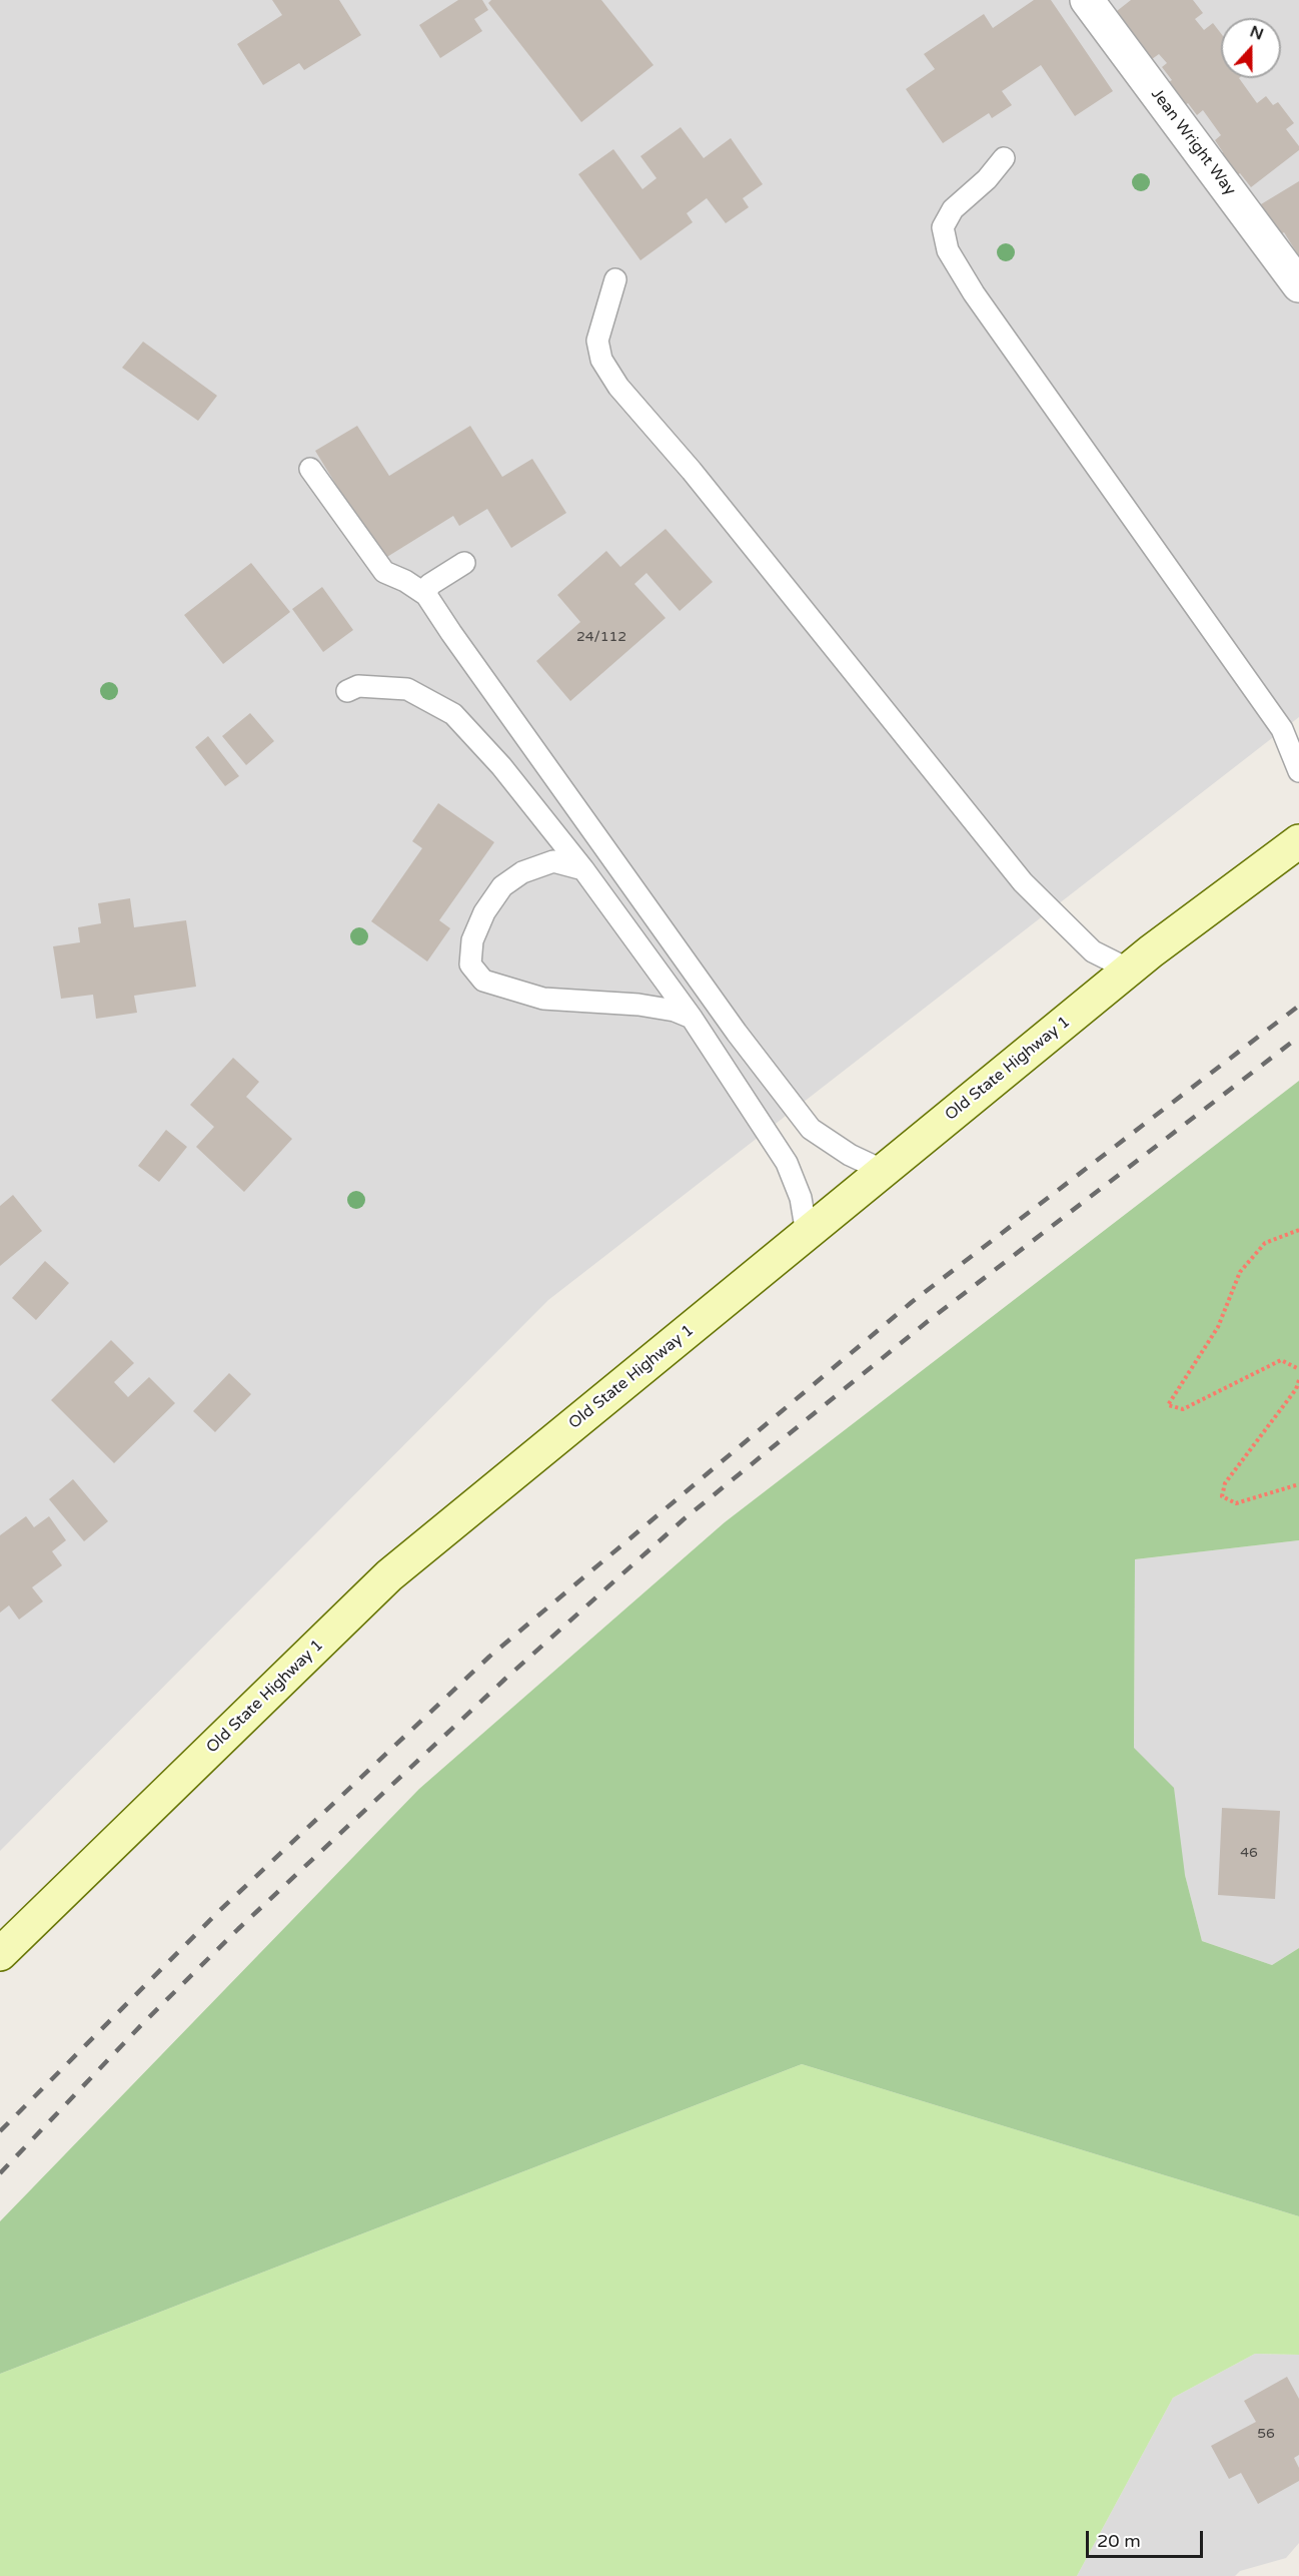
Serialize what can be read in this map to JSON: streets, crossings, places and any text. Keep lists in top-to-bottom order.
{
  "streets": {
    "main road": ["Old State Highway 1"],
    "street": ["Jean Wright Way"]
  },
  "house_numbers": ["24/112", "46", "56"],
  "scale_bar": "20 m",
  "north": "top"
}
